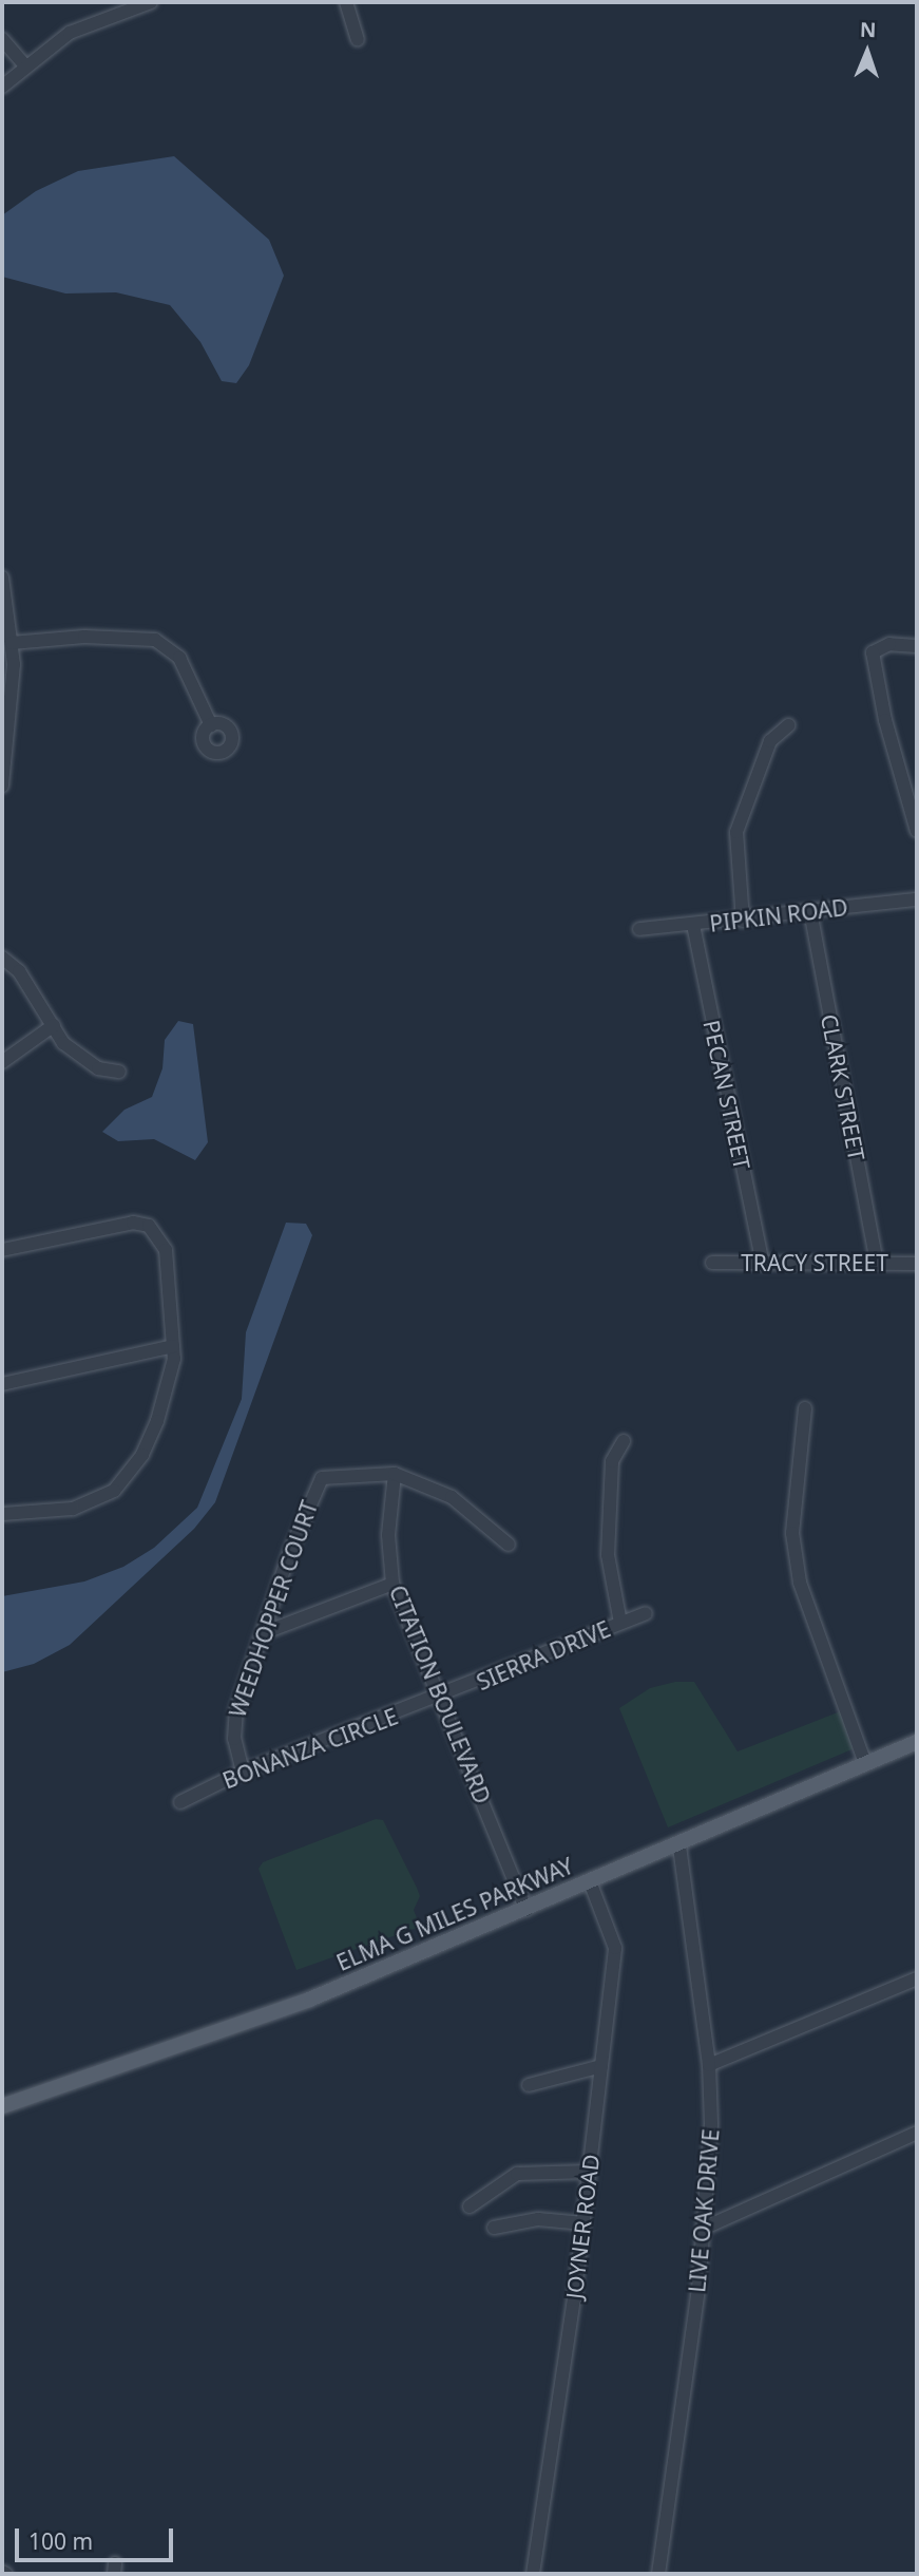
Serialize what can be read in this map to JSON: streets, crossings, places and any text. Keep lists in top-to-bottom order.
{
  "streets": {
    "main road": ["ELMA G MILES PARKWAY"],
    "street": [
      "PIPKIN ROAD",
      "CLARK STREET",
      "PECAN STREET",
      "TRACY STREET",
      "WEEDHOPPER COURT",
      "SIERRA DRIVE",
      "CITATION BOULEVARD",
      "BONANZA CIRCLE",
      "LIVE OAK DRIVE",
      "JOYNER ROAD"
    ]
  },
  "crossings": [
    ["PIPKIN ROAD", "CLARK STREET"],
    ["PIPKIN ROAD", "PECAN STREET"],
    ["CLARK STREET", "TRACY STREET"],
    ["PECAN STREET", "TRACY STREET"],
    ["WEEDHOPPER COURT", "CITATION BOULEVARD"],
    ["WEEDHOPPER COURT", "BONANZA CIRCLE"],
    ["SIERRA DRIVE", "CITATION BOULEVARD"],
    ["SIERRA DRIVE", "BONANZA CIRCLE"],
    ["CITATION BOULEVARD", "BONANZA CIRCLE"],
    ["CITATION BOULEVARD", "ELMA G MILES PARKWAY"],
    ["ELMA G MILES PARKWAY", "LIVE OAK DRIVE"],
    ["ELMA G MILES PARKWAY", "JOYNER ROAD"]
  ],
  "scale_bar": "100 m",
  "north": "top"
}
